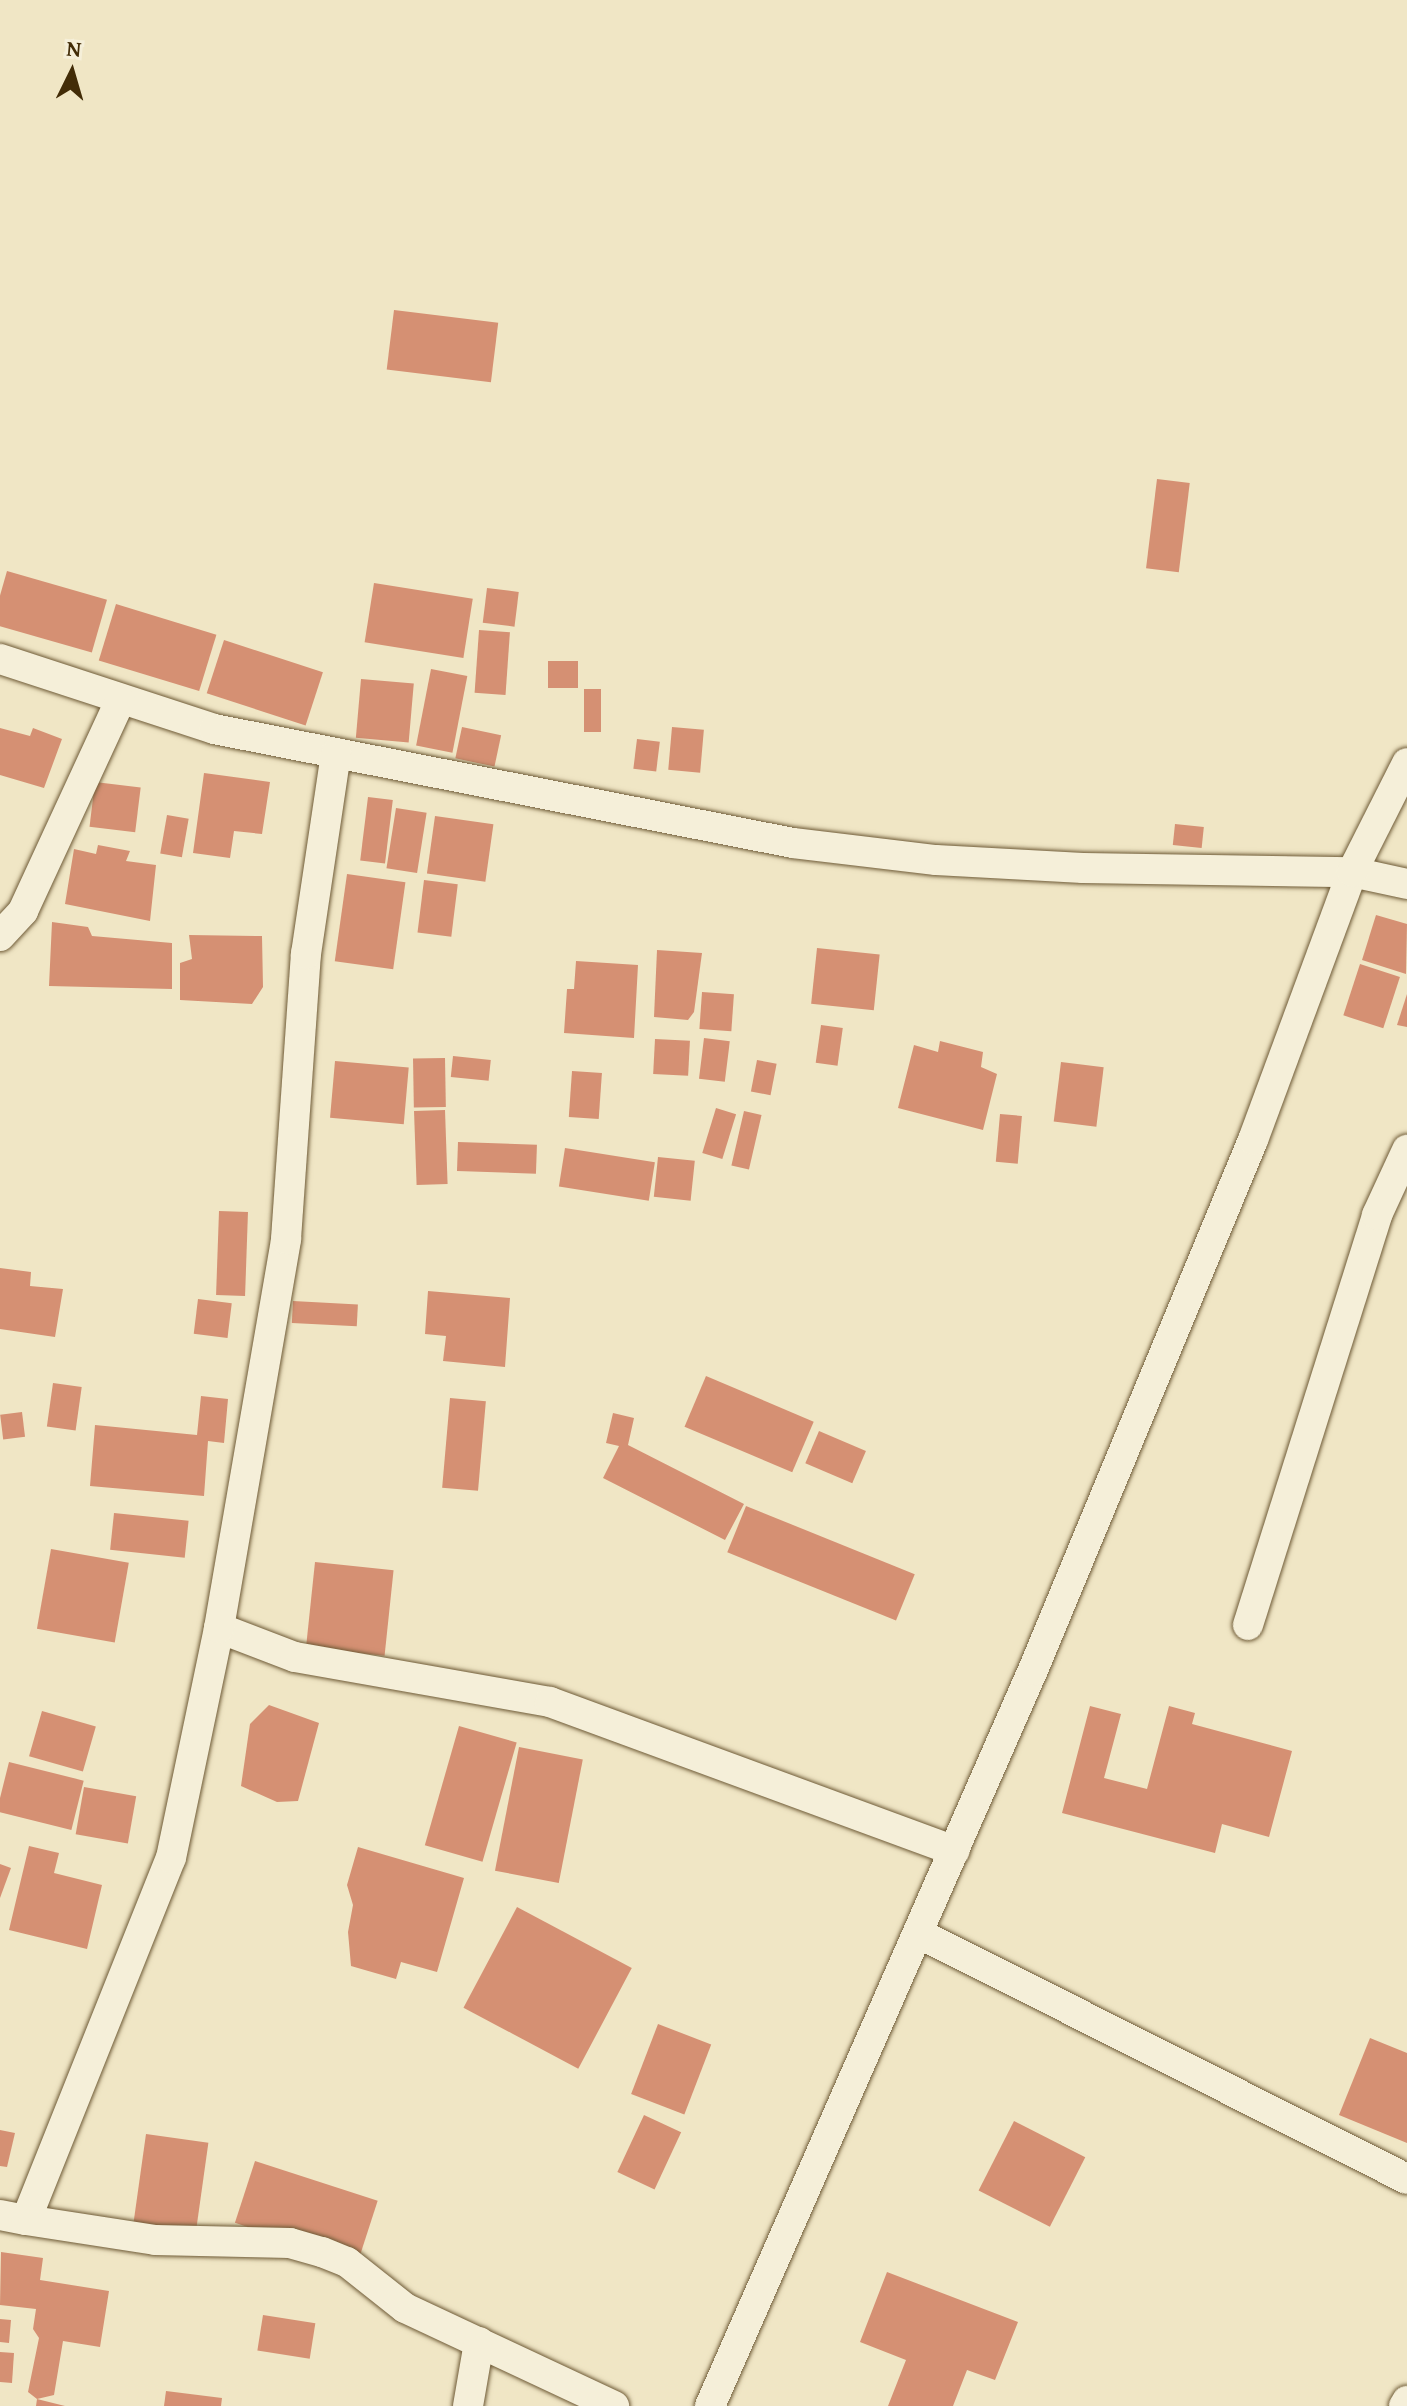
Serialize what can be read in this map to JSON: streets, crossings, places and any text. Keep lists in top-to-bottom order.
{
  "north": "top"
}
